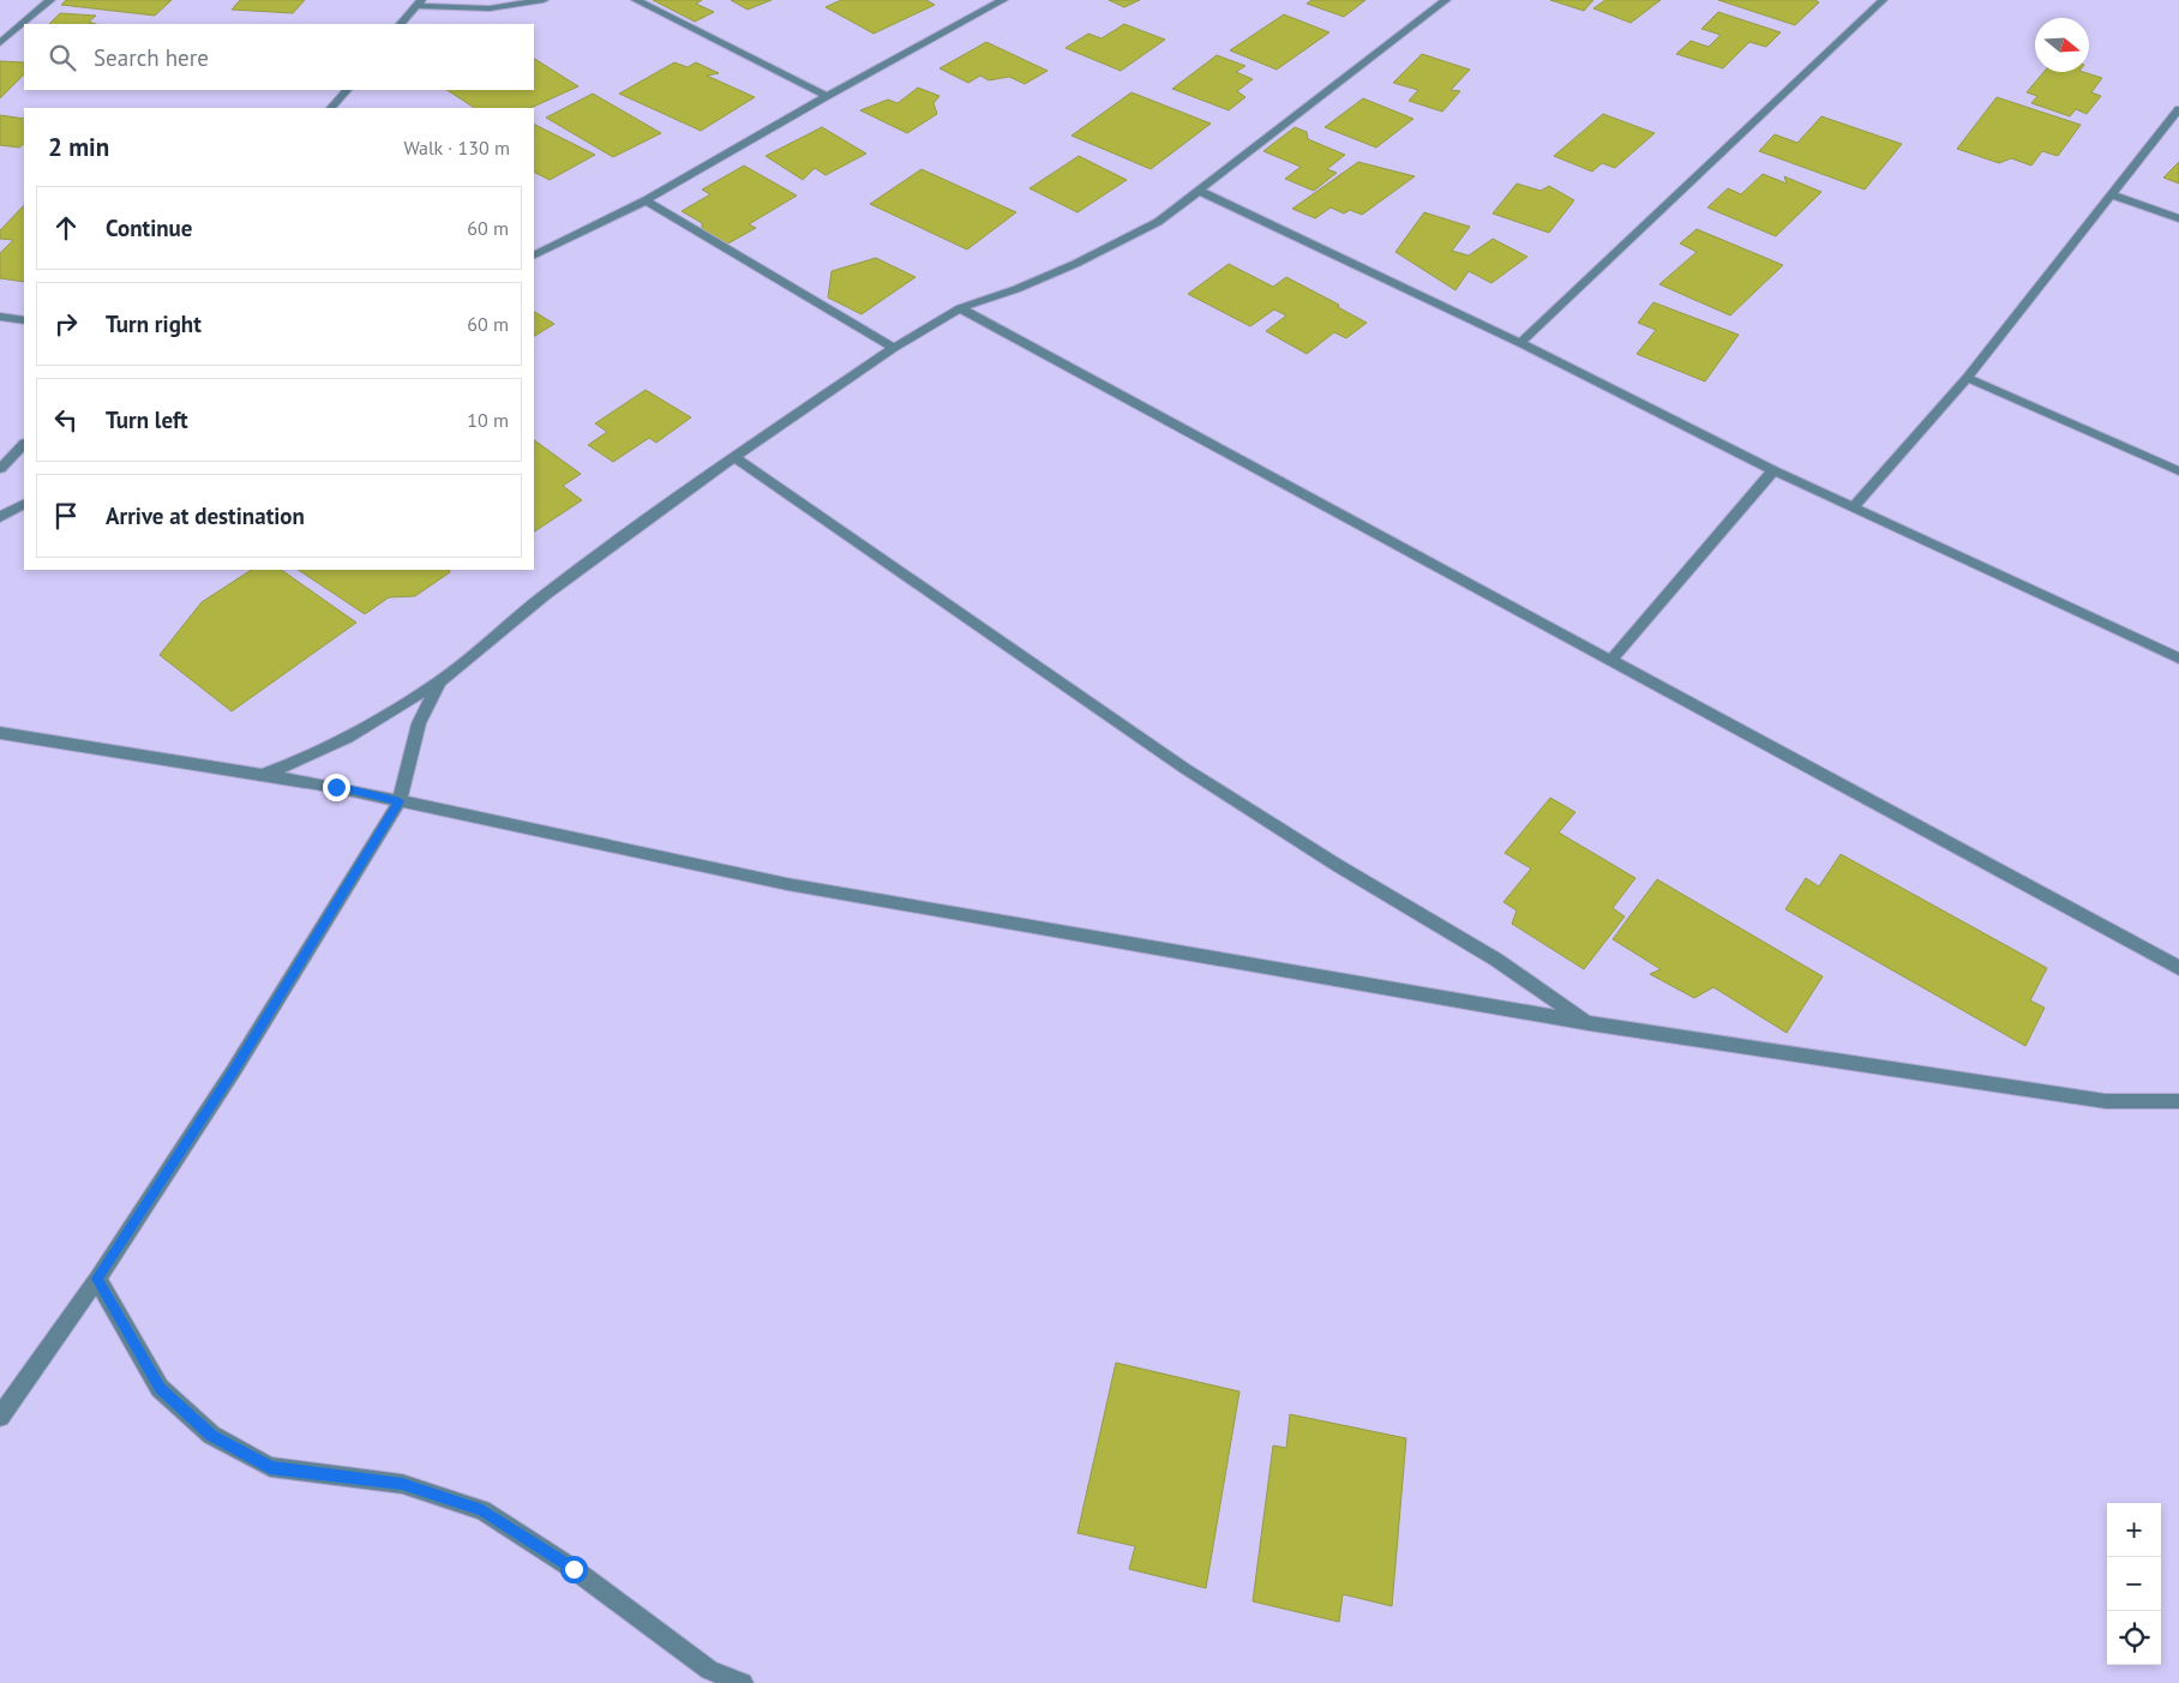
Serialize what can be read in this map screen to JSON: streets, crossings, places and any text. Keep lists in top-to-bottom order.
{
  "north": "right",
  "page": {
    "search": "Search here",
    "heading": ["2 min", "Walk · 130 m"],
    "list": [
      ["Continue", "60 m"],
      ["Turn right", "60 m"],
      ["Turn left", "10 m"],
      "Arrive at destination"
    ],
    "map_buttons": ["+", "−"]
  }
}
